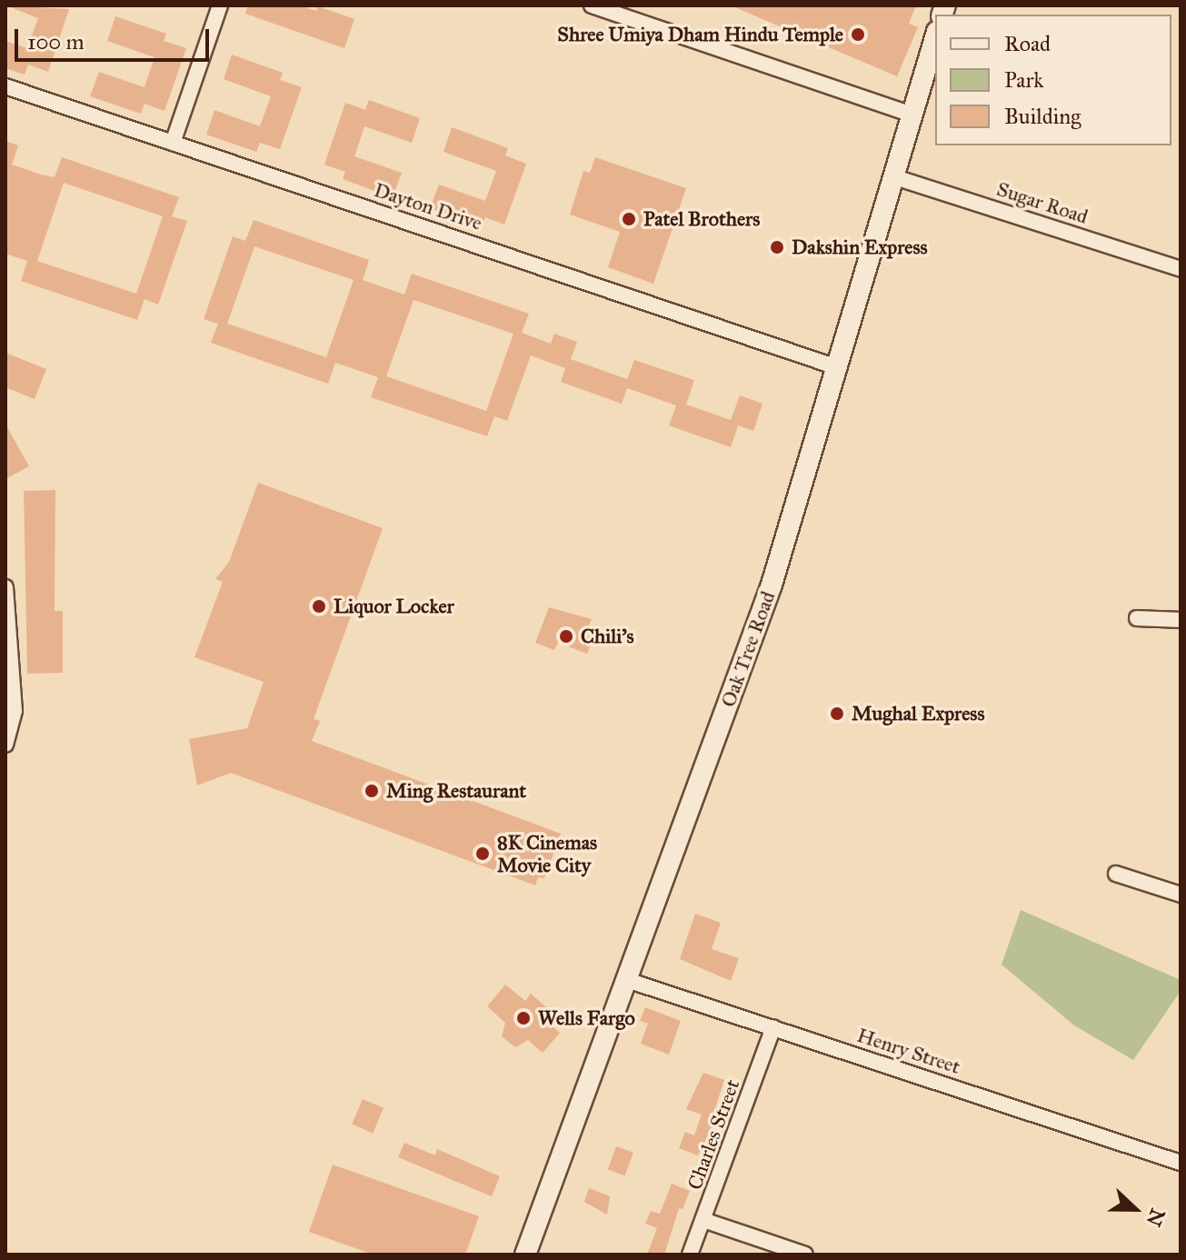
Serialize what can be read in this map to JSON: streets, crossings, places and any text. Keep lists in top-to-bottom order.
{
  "streets": {
    "main road": ["Oak Tree Road"],
    "street": [
      "Sugar Road",
      "Dayton Drive",
      "Henry Street",
      "Charles Street"
    ]
  },
  "crossings": [
    ["Sugar Road", "Oak Tree Road"],
    ["Dayton Drive", "Oak Tree Road"],
    ["Oak Tree Road", "Henry Street"],
    ["Henry Street", "Charles Street"]
  ],
  "places": [
    "Shree Umiya Dham Hindu Temple",
    "Patel Brothers",
    "Dakshin Express",
    "Liquor Locker",
    "Chili's",
    "Mughal Express",
    "Ming Restaurant",
    "8K Cinemas Movie City",
    "Wells Fargo"
  ],
  "legend": ["Road", "Park", "Building"],
  "scale_bar": "100 m",
  "north": "right"
}
